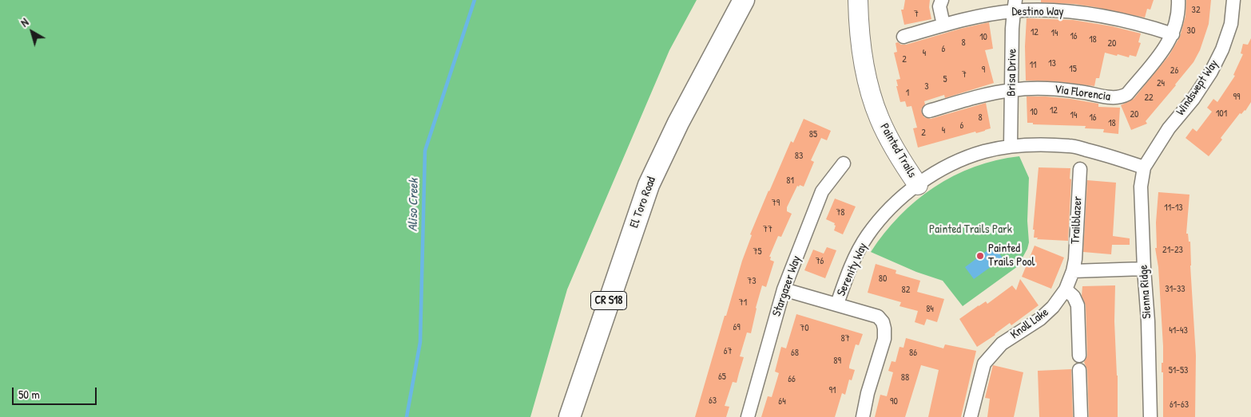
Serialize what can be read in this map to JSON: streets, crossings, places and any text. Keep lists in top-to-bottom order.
{
  "streets": {
    "main road": ["El Toro Road", "CR S18"],
    "street": [
      "Destino Way",
      "Brisa Drive",
      "Windswept Way",
      "Via Florencia",
      "Painted Trails",
      "Trailblazer",
      "Serenity Way",
      "Stargazer Way",
      "Sienna Ridge",
      "Knoll Lake"
    ]
  },
  "crossings": [
    ["Destino Way", "Brisa Drive"],
    ["Destino Way", "Via Florencia"],
    ["Brisa Drive", "Via Florencia"],
    ["Brisa Drive", "Painted Trails"],
    ["Windswept Way", "Painted Trails"],
    ["Windswept Way", "Sienna Ridge"],
    ["Painted Trails", "Serenity Way"],
    ["Painted Trails", "Sienna Ridge"],
    ["Trailblazer", "Knoll Lake"]
  ],
  "water": ["Aliso Creek"],
  "parks": ["Painted Trails Park"],
  "places": ["Painted Trails Pool"],
  "house_numbers": [
    "32",
    "7",
    "30",
    "12",
    "14",
    "16",
    "10",
    "18",
    "8",
    "20",
    "6",
    "4",
    "2",
    "13",
    "11",
    "15",
    "9",
    "26",
    "7",
    "5",
    "24",
    "3",
    "1",
    "99",
    "22",
    "12",
    "10",
    "101",
    "20",
    "14",
    "8",
    "16",
    "18",
    "6",
    "4",
    "2",
    "85",
    "83",
    "81",
    "79",
    "11-13",
    "78",
    "77",
    "21-23",
    "75",
    "76",
    "80",
    "73",
    "31-33",
    "82",
    "71",
    "84",
    "69",
    "70",
    "41-43",
    "87",
    "67",
    "68",
    "86",
    "89",
    "51-53",
    "65",
    "88",
    "66",
    "91",
    "63",
    "64",
    "90",
    "61-63"
  ],
  "scale_bar": "50 m",
  "north": "top left"
}
